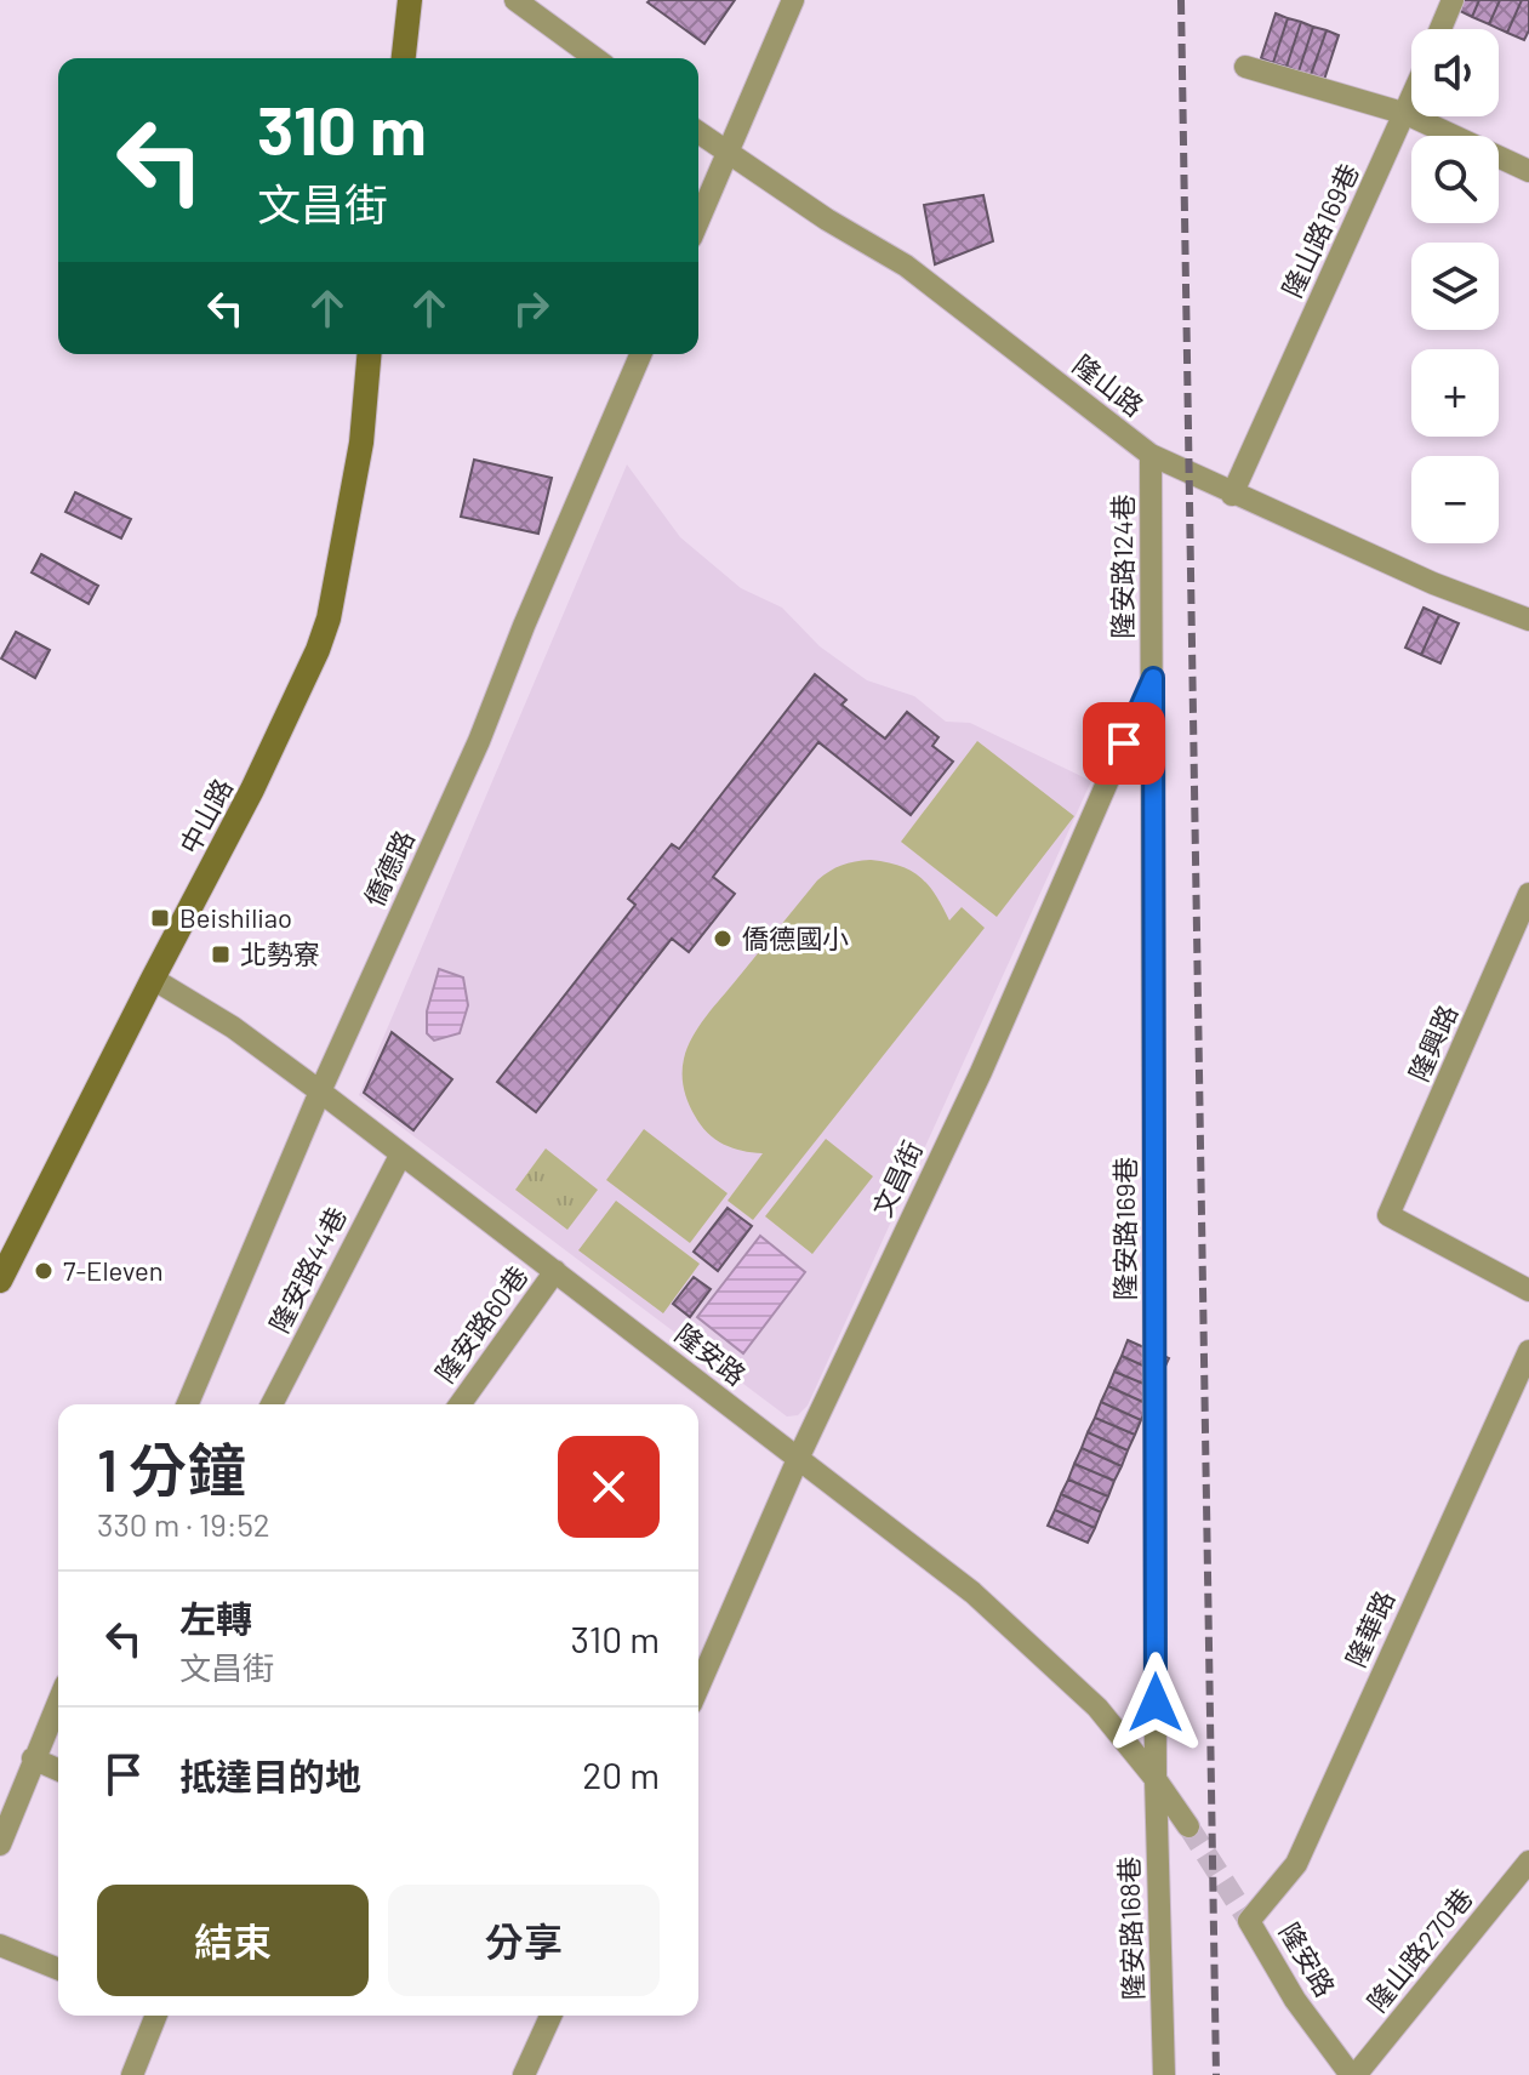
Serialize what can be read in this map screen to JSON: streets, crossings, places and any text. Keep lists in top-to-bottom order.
{
  "streets": {
    "street": [
      "隆山路169巷",
      "隆山路",
      "隆安路124巷",
      "中山路",
      "僑德路",
      "隆興路",
      "文昌街",
      "隆安路169巷",
      "隆安路44巷",
      "隆安路60巷",
      "隆安路",
      "隆華路",
      "隆安路168巷",
      "隆山路270巷"
    ]
  },
  "crossings": [
    ["隆山路169巷", "隆山路"],
    ["隆山路", "隆安路124巷"],
    ["隆安路124巷", "文昌街"],
    ["隆安路124巷", "隆安路169巷"],
    ["中山路", "隆安路"],
    ["僑德路", "隆安路"],
    ["文昌街", "隆安路169巷"],
    ["文昌街", "隆安路"],
    ["隆安路169巷", "隆安路"],
    ["隆安路169巷", "隆安路168巷"],
    ["隆安路44巷", "隆安路"],
    ["隆安路60巷", "隆安路"],
    ["隆安路", "隆華路"],
    ["隆安路", "隆安路168巷"],
    ["隆安路", "隆山路270巷"]
  ],
  "places": {
    "transit": ["Beishiliao", "北勢寮"],
    "other": ["僑德國小", "7-Eleven"]
  },
  "page": {
    "map_buttons": ["+", "−"],
    "turn": ["310 m", "文昌街"],
    "heading": ["1 分鐘", "330 m · 19:52"],
    "list": [
      {
        "name": "左轉",
        "note": "文昌街",
        "value": "310 m"
      },
      {
        "name": "抵達目的地",
        "value": "20 m"
      }
    ],
    "buttons": ["結束", "分享"]
  }
}
